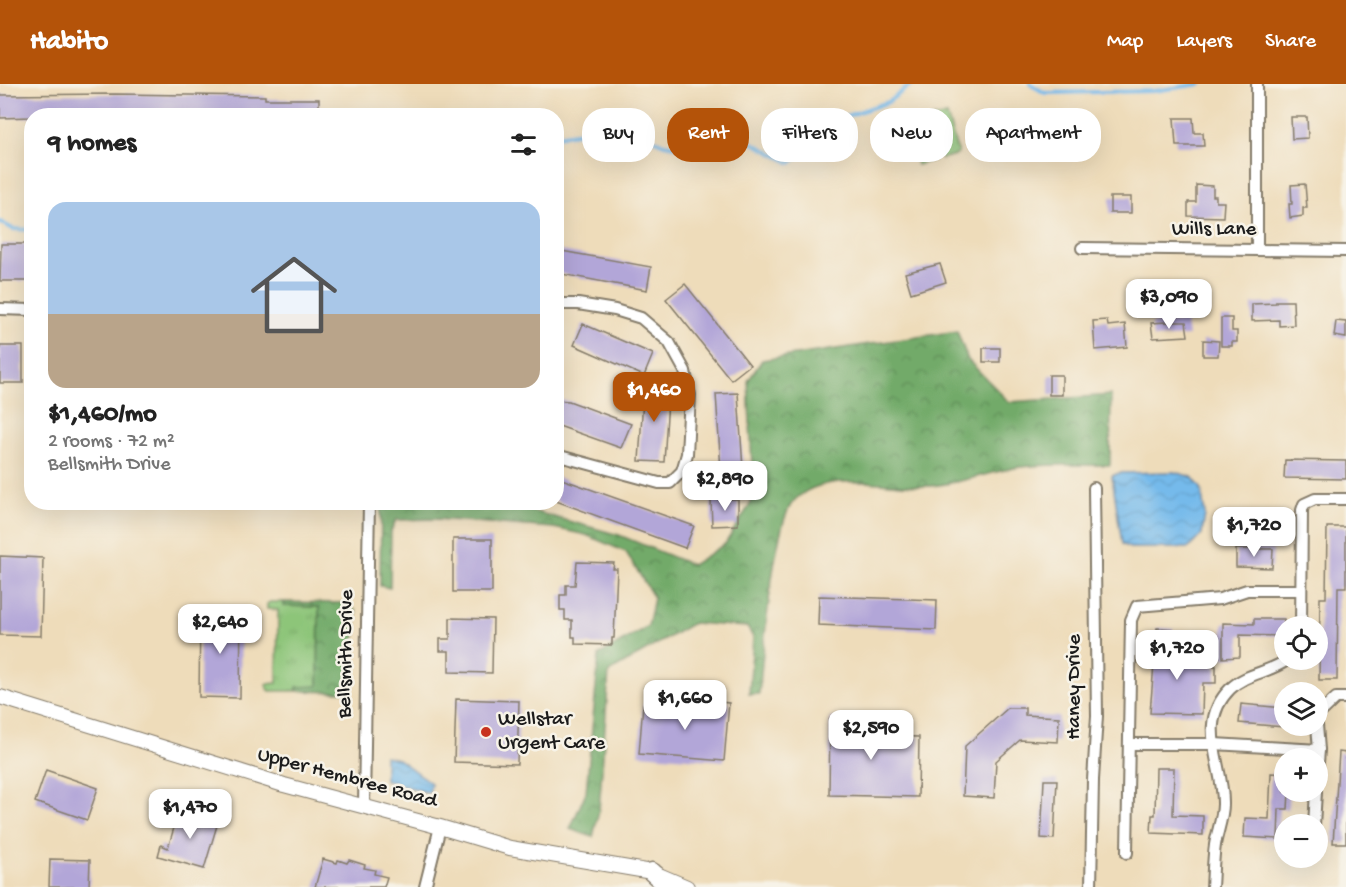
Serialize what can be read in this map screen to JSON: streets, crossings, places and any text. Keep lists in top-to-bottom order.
{
  "streets": {
    "street": [
      "Wills Lane",
      "Bellsmith Drive",
      "Haney Drive",
      "Upper Hembree Road"
    ]
  },
  "crossings": [
    ["Bellsmith Drive", "Upper Hembree Road"]
  ],
  "places": ["Wellstar Urgent Care"],
  "page": {
    "header": "Habito",
    "nav": ["Map", "Layers", "Share"],
    "chip": [
      "Buy",
      "Rent",
      "Filters",
      "New",
      "Apartment"
    ],
    "heading": "9 homes",
    "list": [
      {
        "name": "$1,460/mo",
        "note": "2 rooms · 72 m² · Bellsmith Drive"
      }
    ],
    "price": [
      "$3,090",
      "$1,460",
      "$2,890",
      "$1,720",
      "$2,640",
      "$1,720",
      "$1,660",
      "$2,590",
      "$1,470"
    ],
    "map_buttons": ["+", "−"]
  }
}
